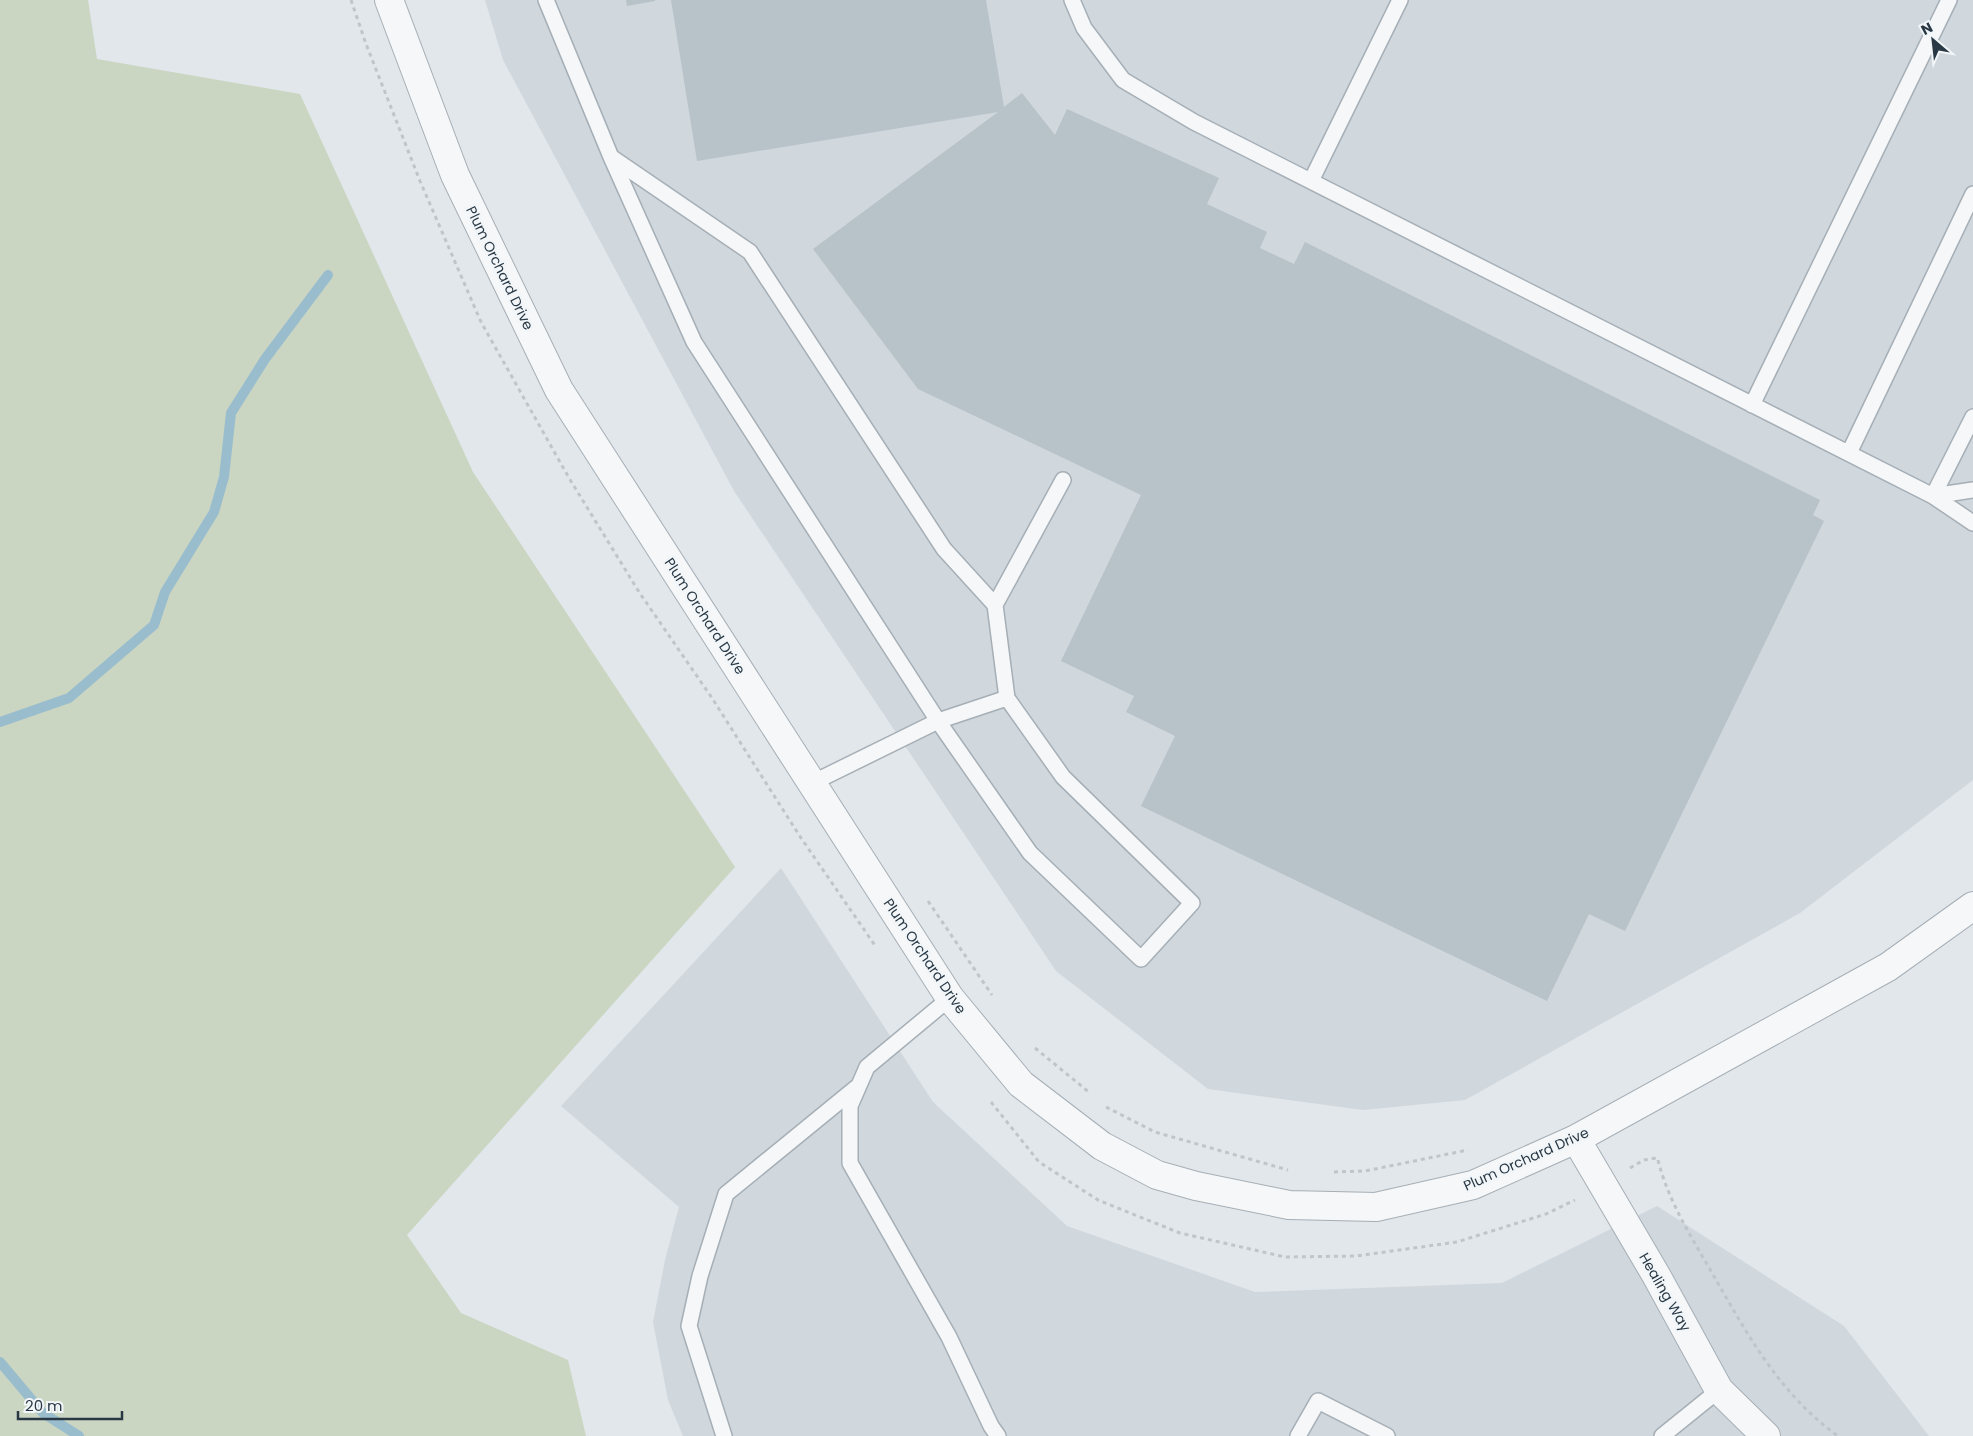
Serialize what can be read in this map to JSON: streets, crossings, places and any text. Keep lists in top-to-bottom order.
{
  "streets": {
    "street": ["Plum Orchard Drive", "Healing Way"]
  },
  "crossings": [
    ["Plum Orchard Drive", "Healing Way"]
  ],
  "scale_bar": "20 m",
  "north": "top left"
}
